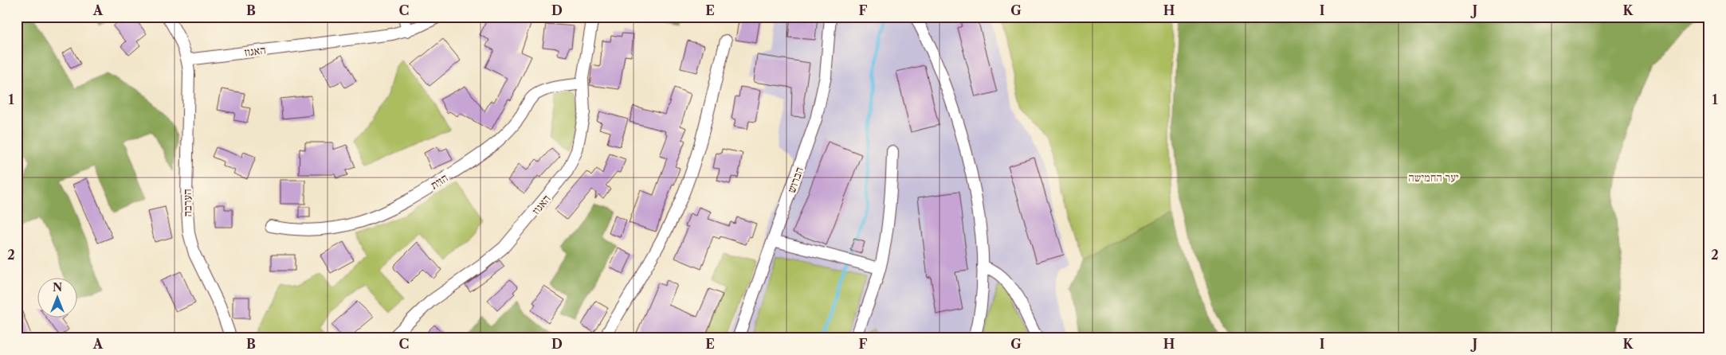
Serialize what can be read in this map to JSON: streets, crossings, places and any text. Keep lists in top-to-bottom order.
{
  "streets": {
    "street": [
      "האגוז",
      "הברוש",
      "הזית",
      "הערבה"
    ]
  },
  "crossings": [
    ["האגוז", "הזית"],
    ["האגוז", "הערבה"]
  ],
  "parks": ["יער החמישה"],
  "north": "top",
  "grid": {
    "columns": [
      "A",
      "B",
      "C",
      "D",
      "E",
      "F",
      "G",
      "H",
      "I",
      "J",
      "K"
    ],
    "rows": ["1", "2"]
  }
}
